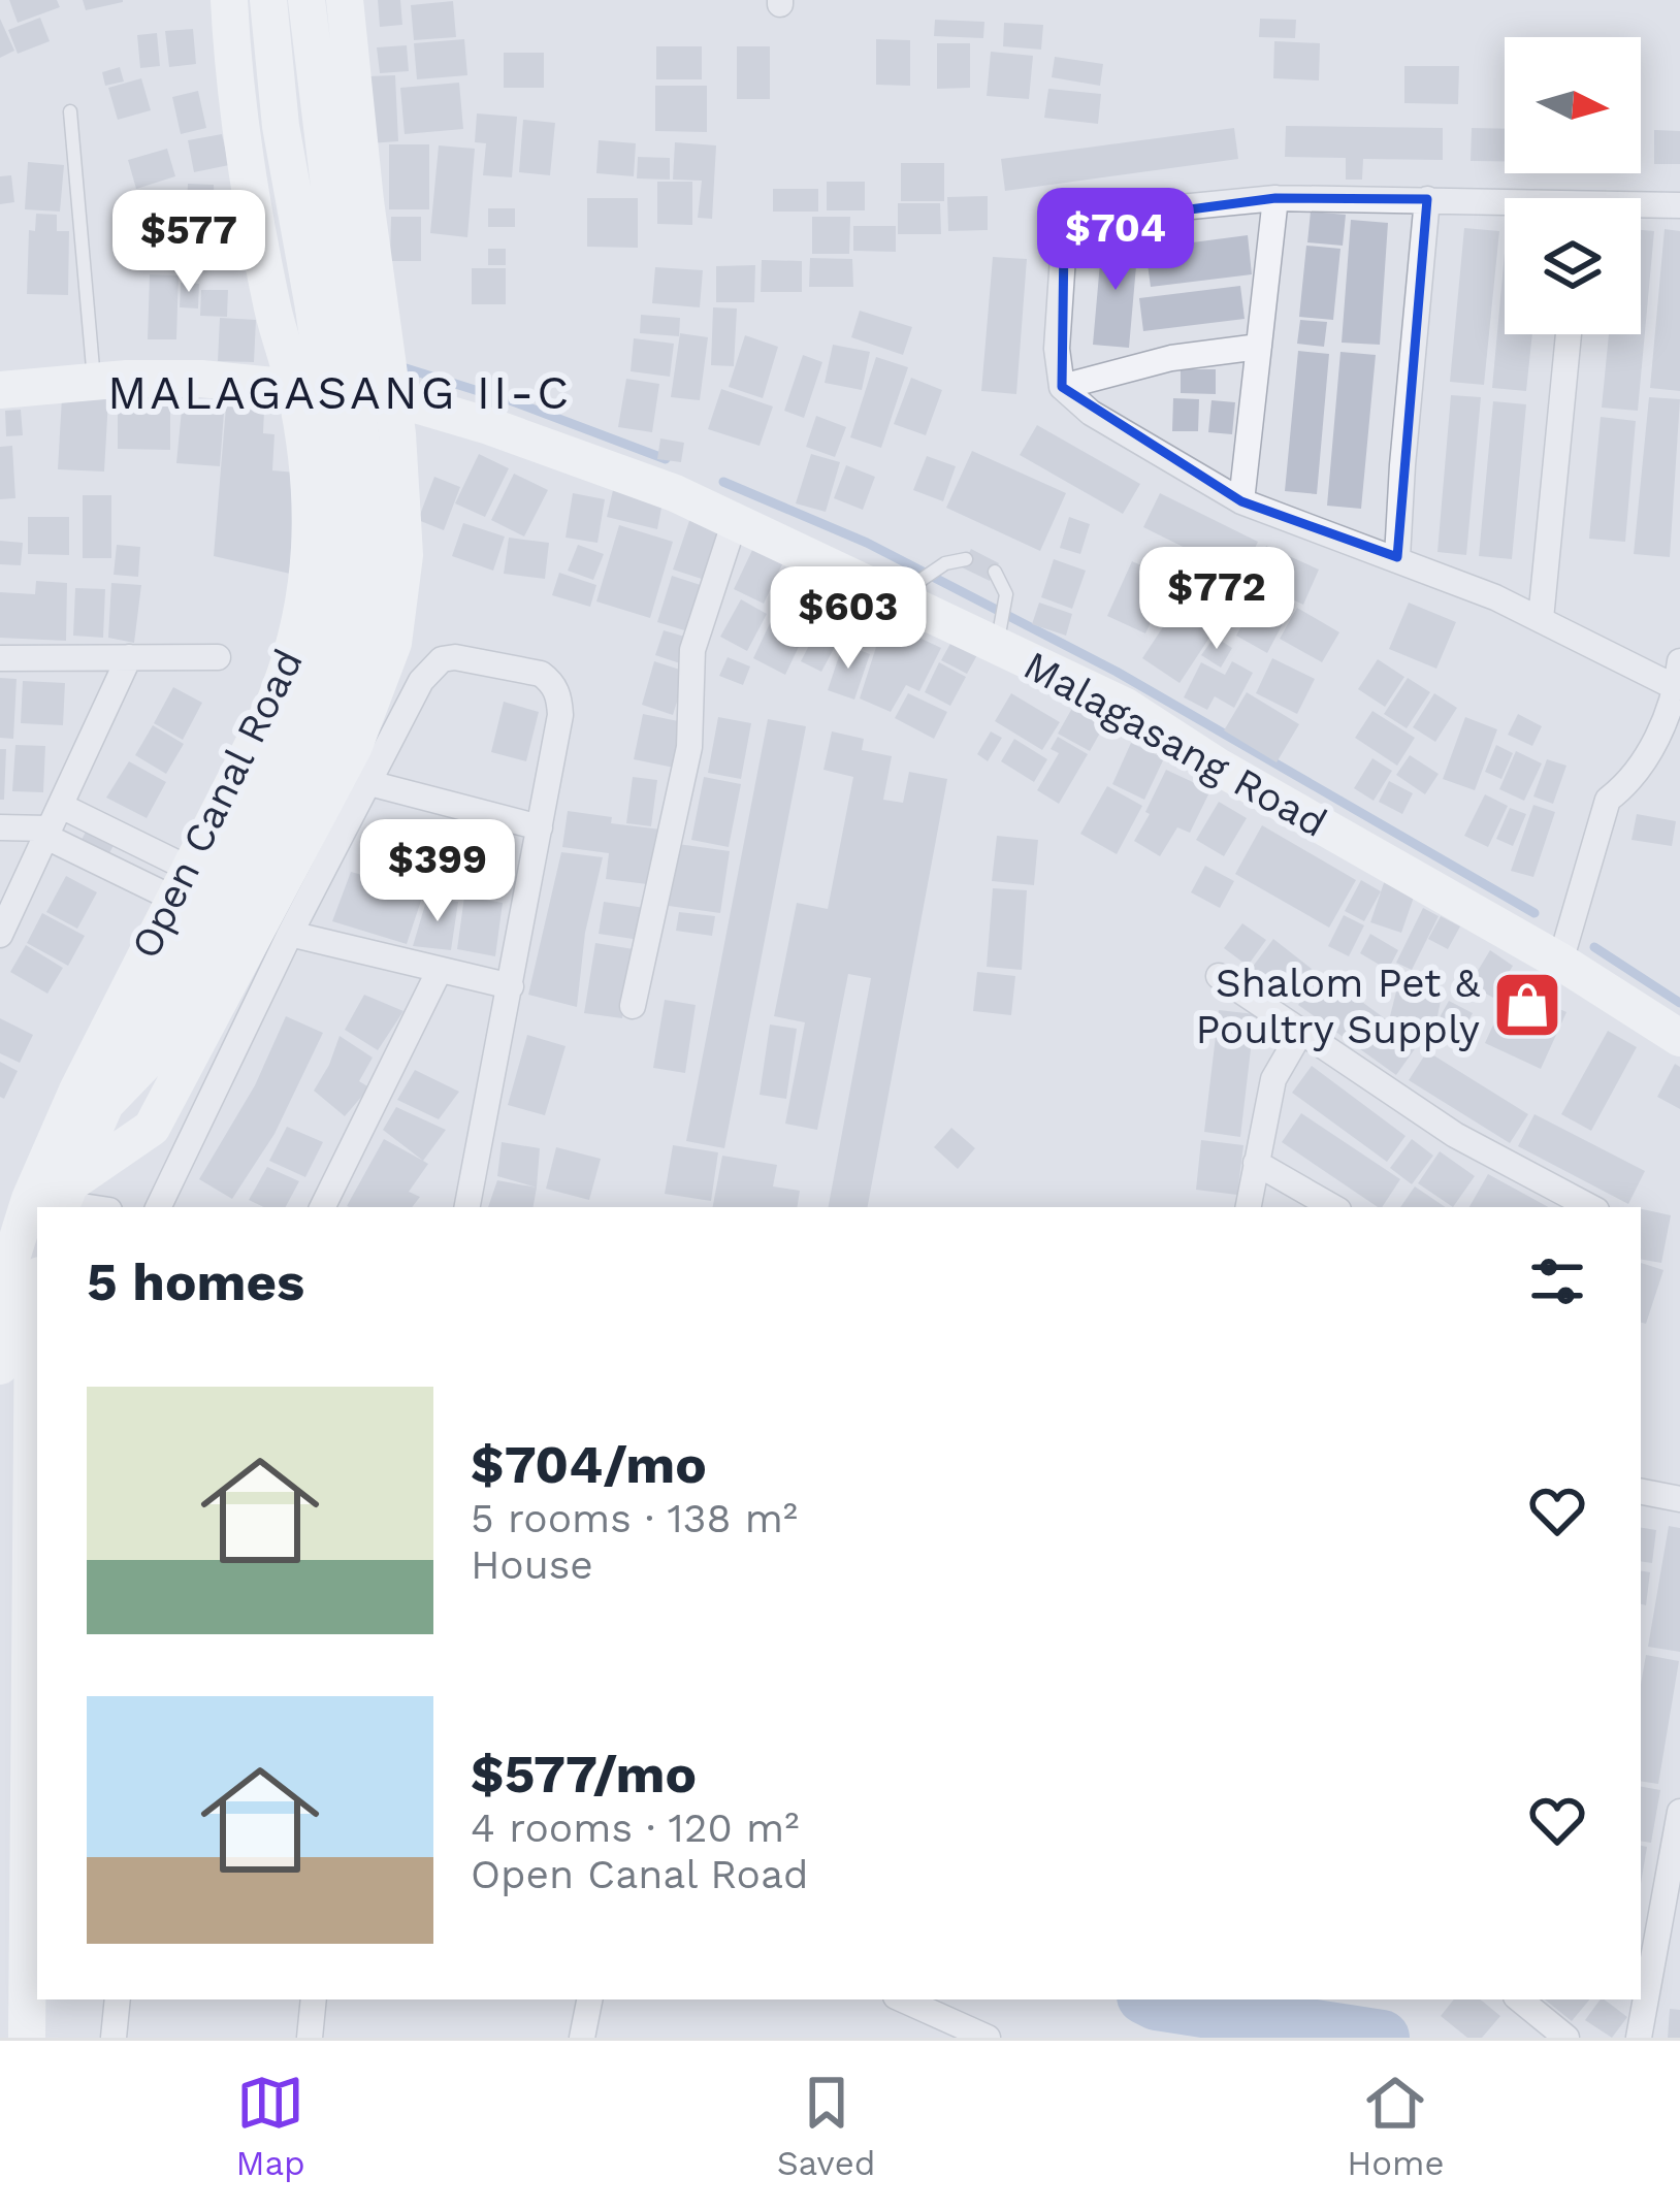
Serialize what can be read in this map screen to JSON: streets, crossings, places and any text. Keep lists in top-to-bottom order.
{
  "streets": {
    "main road": ["Malagasang Road", "Open Canal Road"]
  },
  "crossings": [
    ["Malagasang Road", "Open Canal Road"]
  ],
  "districts": ["MALAGASANG II-C"],
  "places": {
    "shop": ["Shalom Pet & Poultry Supply"]
  },
  "north": "right",
  "page": {
    "price": [
      "$704",
      "$577",
      "$772",
      "$603",
      "$399"
    ],
    "heading": "5 homes",
    "list": [
      {
        "name": "$704/mo",
        "note": "5 rooms · 138 m² · House"
      },
      {
        "name": "$577/mo",
        "note": "4 rooms · 120 m² · Open Canal Road"
      }
    ],
    "tabs": ["Map", "Saved", "Home"]
  }
}
